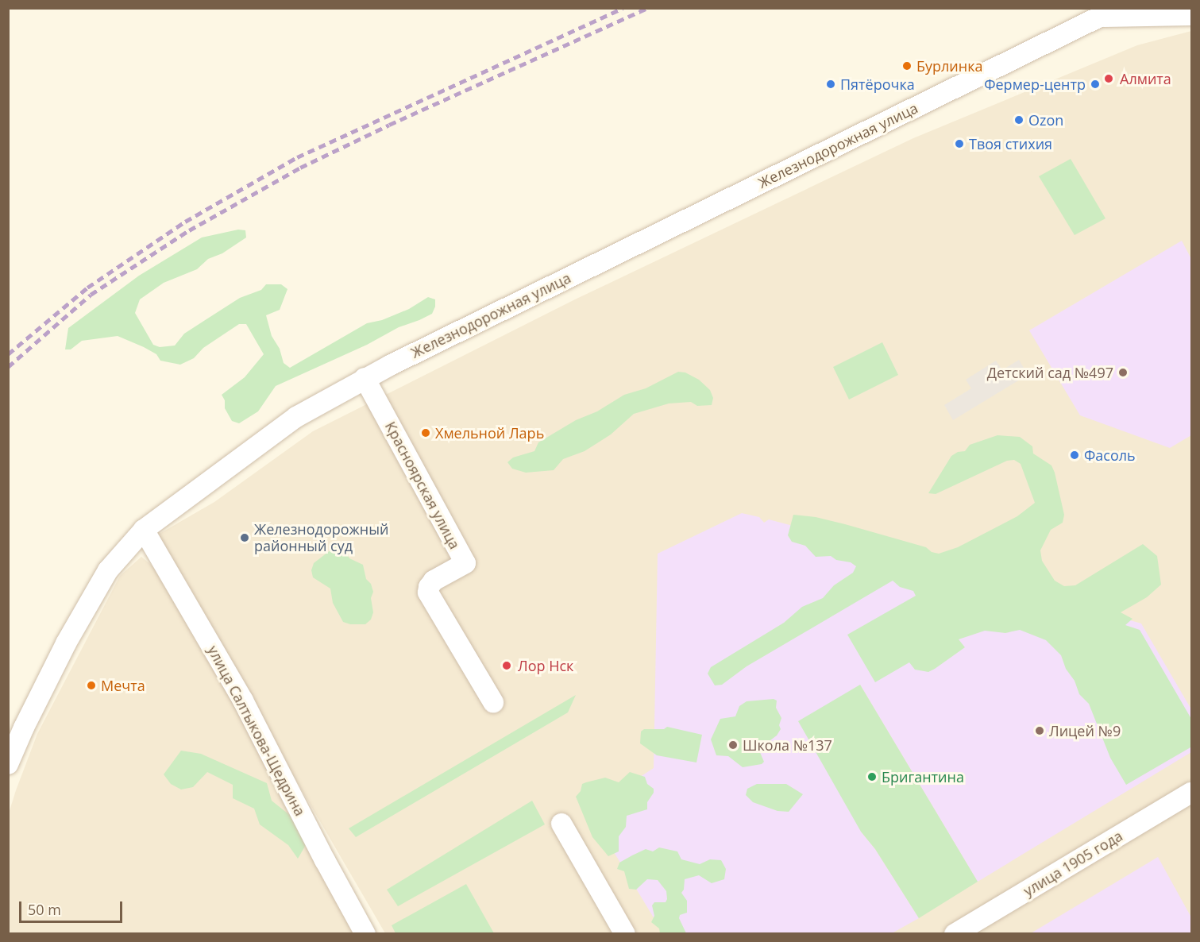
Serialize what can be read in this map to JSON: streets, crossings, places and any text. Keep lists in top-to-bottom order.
{
  "streets": {
    "street": [
      "Железнодорожная улица",
      "Красноярская улица",
      "улица Салтыкова-Щедрина",
      "улица 1905 года"
    ]
  },
  "crossings": [
    ["Железнодорожная улица", "Красноярская улица"],
    ["Железнодорожная улица", "улица Салтыкова-Щедрина"]
  ],
  "places": [
    "Бурлинка",
    "Алмита",
    "Пятёрочка",
    "Фермер-центр",
    "Ozon",
    "Твоя стихия",
    "Детский сад №497",
    "Хмельной Ларь",
    "Фасоль",
    "Железнодорожный районный суд",
    "Лор Нск",
    "Мечта",
    "Лицей №9",
    "Школа №137",
    "Бригантина"
  ],
  "scale_bar": "50 m"
}
